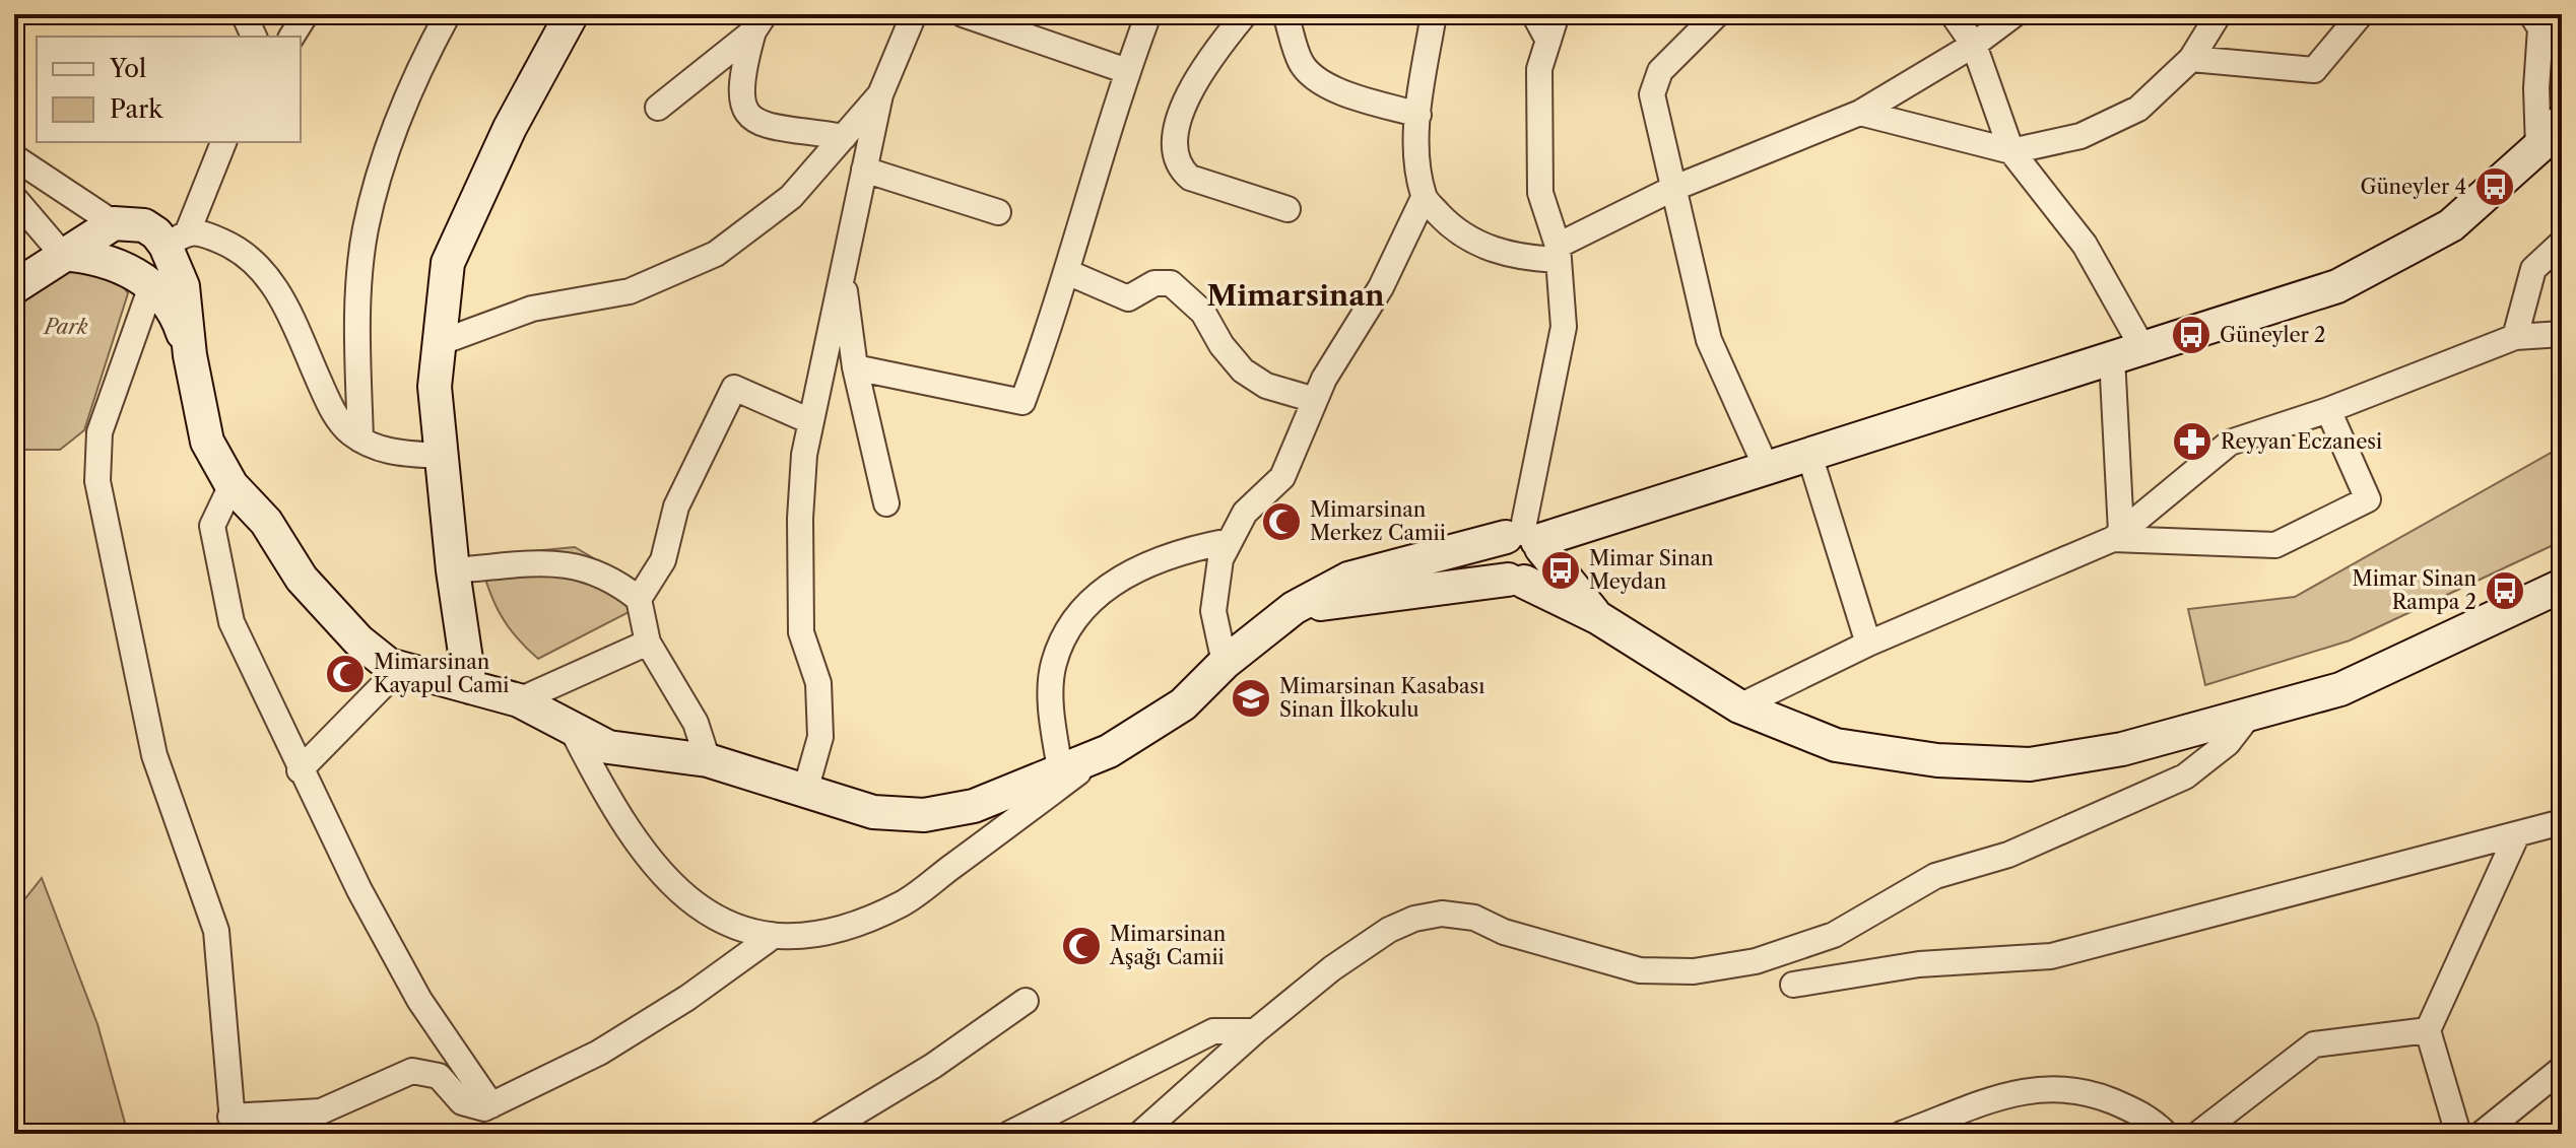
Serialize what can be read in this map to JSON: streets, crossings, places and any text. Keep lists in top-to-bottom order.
{
  "districts": ["Mimarsinan"],
  "parks": ["Park"],
  "places": {
    "bus stop": [
      "Güneyler 4",
      "Güneyler 2",
      "Mimar Sinan Meydan",
      "Mimar Sinan Rampa 2"
    ],
    "pharmacy": ["Reyyan Eczanesi"],
    "mosque": ["Mimarsinan Merkez Camii", "Mimarsinan Kayapul Cami", "Mimarsinan Aşağı Camii"],
    "school or university": ["Mimarsinan Kasabası Sinan İlkokulu"]
  },
  "legend": ["Yol", "Park"]
}
